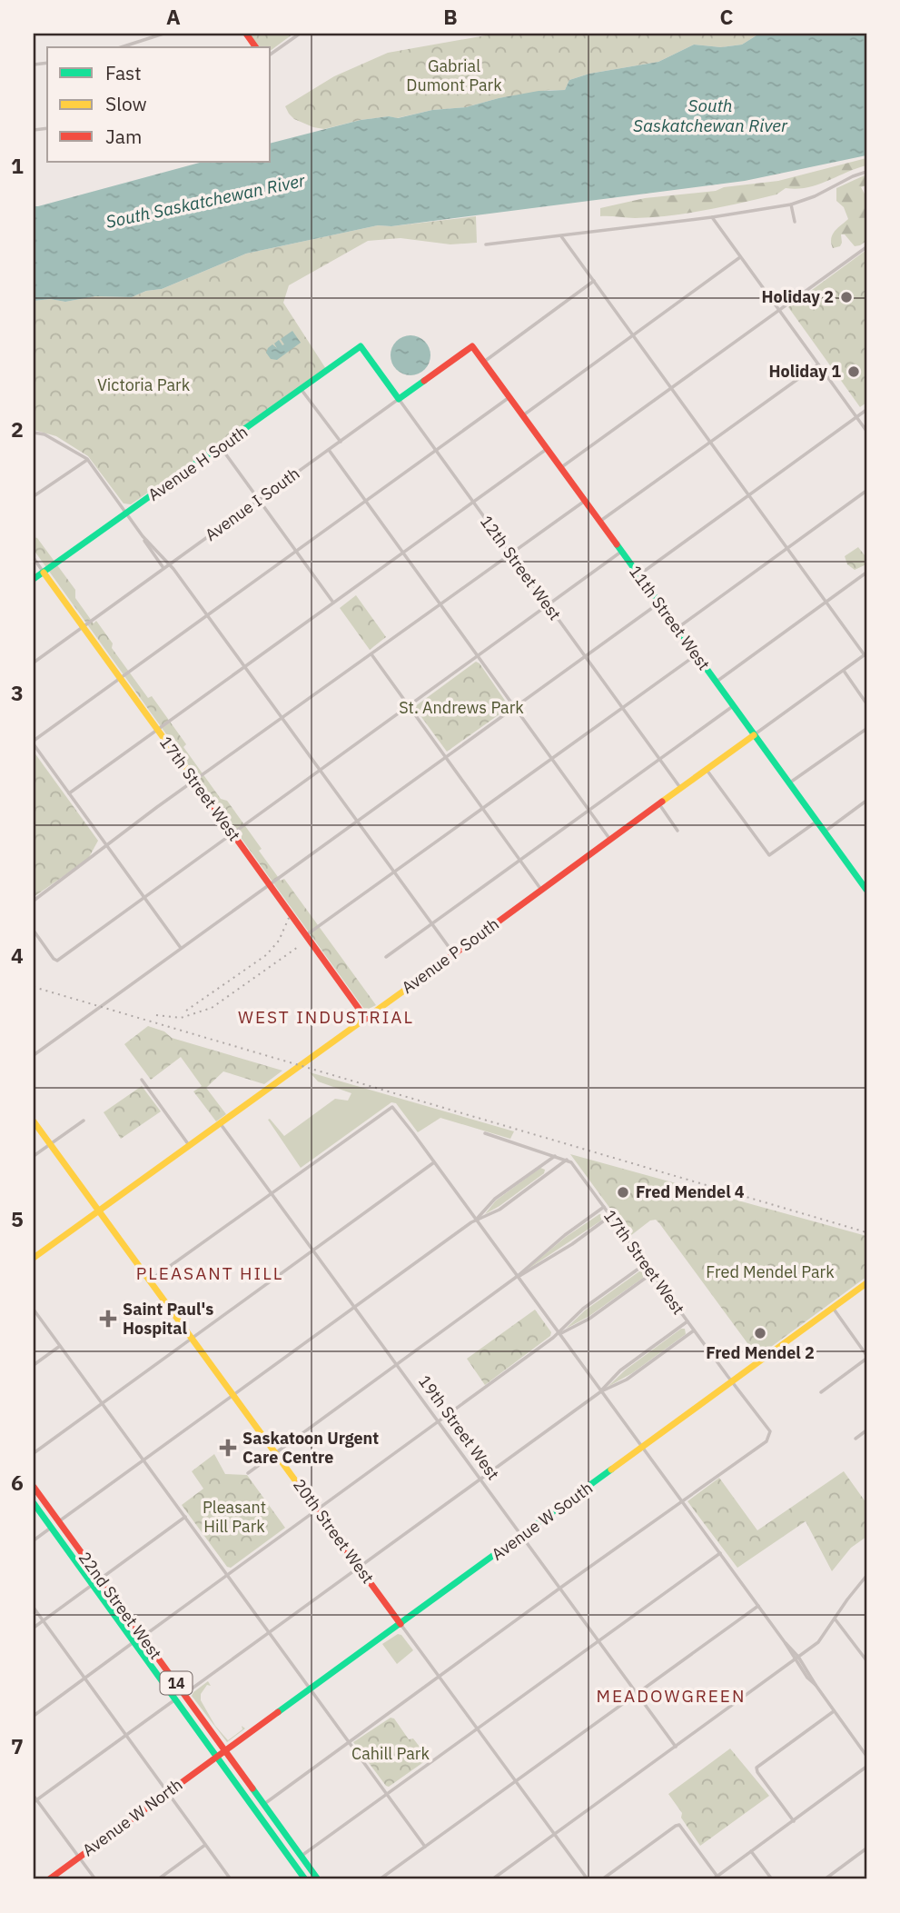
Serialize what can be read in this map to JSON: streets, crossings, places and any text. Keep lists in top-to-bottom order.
{
  "streets": {
    "main road": [
      "Avenue H South",
      "Avenue I South",
      "12th Street West",
      "11th Street West",
      "17th Street West",
      "Avenue P South",
      "Avenue W South",
      "20th Street West",
      "22nd Street West",
      "14",
      "Avenue W North"
    ],
    "street": ["19th Street West"]
  },
  "crossings": [
    ["Avenue H South", "12th Street West"],
    ["Avenue H South", "17th Street West"],
    ["Avenue I South", "12th Street West"],
    ["Avenue I South", "11th Street West"],
    ["Avenue I South", "17th Street West"],
    ["12th Street West", "Avenue P South"],
    ["11th Street West", "Avenue P South"],
    ["17th Street West", "Avenue P South"],
    ["17th Street West", "Avenue W South"],
    ["Avenue P South", "19th Street West"],
    ["Avenue P South", "20th Street West"],
    ["19th Street West", "Avenue W South"],
    ["Avenue W South", "20th Street West"],
    ["Avenue W South", "22nd Street West"],
    ["Avenue W South", "Avenue W North"],
    ["22nd Street West", "Avenue W North"]
  ],
  "districts": ["WEST INDUSTRIAL", "PLEASANT HILL", "MEADOWGREEN"],
  "water": ["South Saskatchewan River"],
  "parks": [
    "Gabrial Dumont Park",
    "Victoria Park",
    "St. Andrews Park",
    "Fred Mendel Park",
    "Pleasant Hill Park",
    "Cahill Park"
  ],
  "places": {
    "other": [
      "Holiday 2",
      "Holiday 1",
      "Fred Mendel 4",
      "Fred Mendel 2"
    ],
    "health": ["Saint Paul's Hospital", "Saskatoon Urgent Care Centre"]
  },
  "legend": ["Fast", "Slow", "Jam"],
  "grid": {
    "columns": ["A", "B", "C"],
    "rows": [
      "1",
      "2",
      "3",
      "4",
      "5",
      "6",
      "7"
    ]
  }
}
